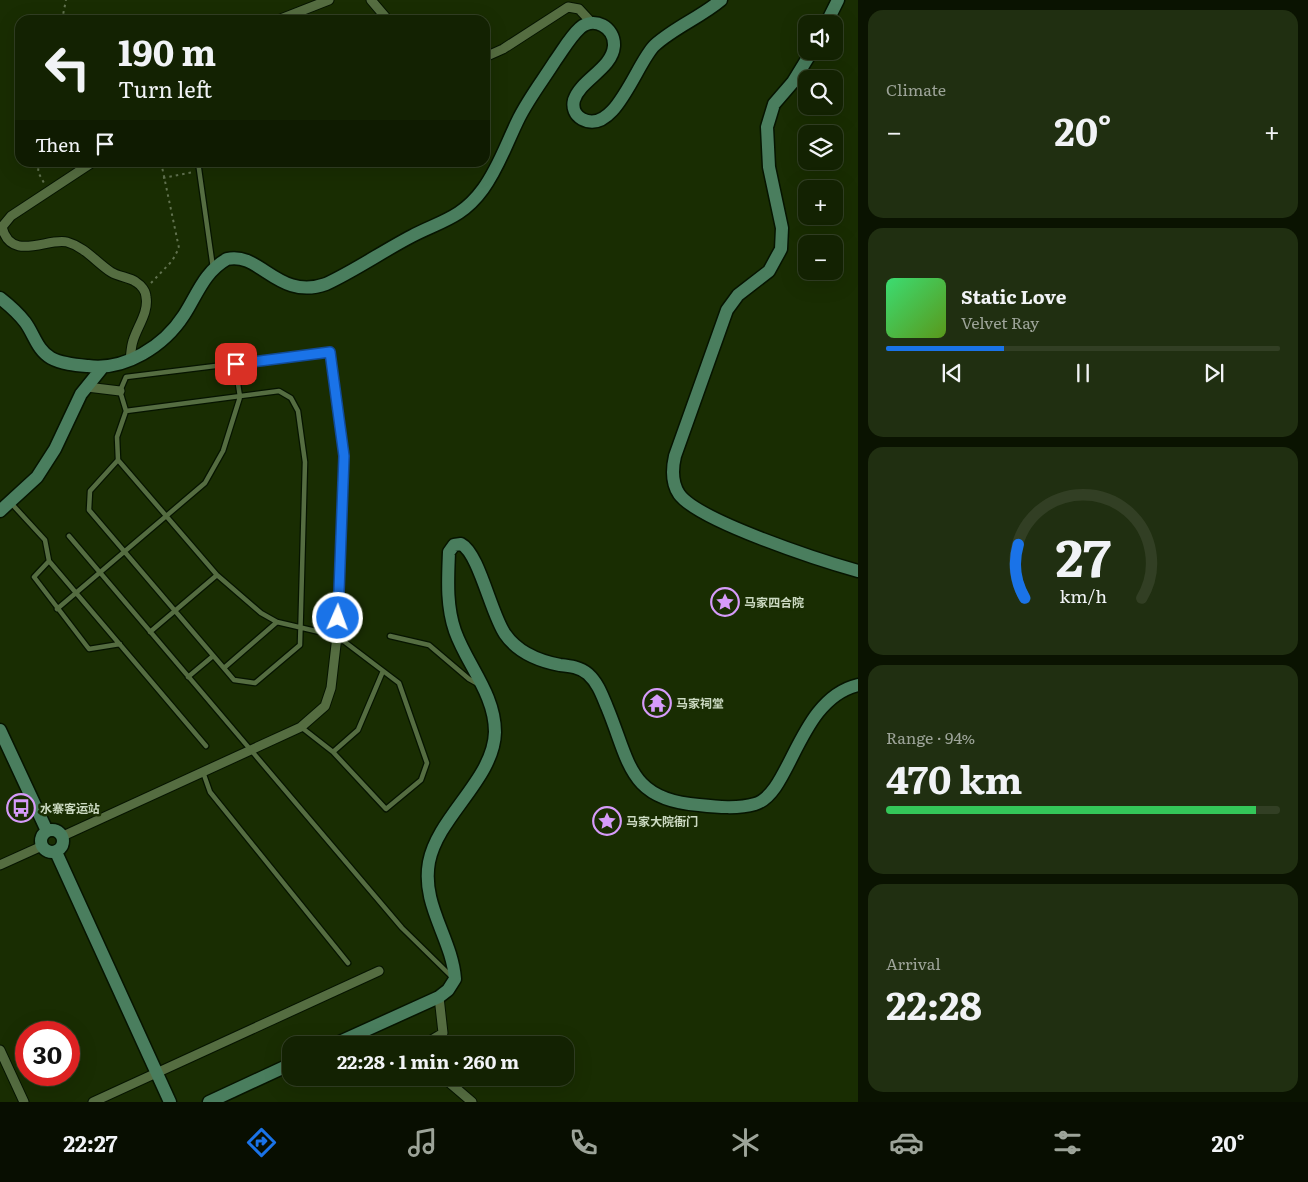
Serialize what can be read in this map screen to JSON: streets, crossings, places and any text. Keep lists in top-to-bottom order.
{
  "places": {
    "place": ["马家四合院", "马家大院衙门"],
    "temple": ["马家祠堂"],
    "bus stop": ["水寨客运站"]
  },
  "page": {
    "tile": [
      "Climate",
      ["Range · 94%", "470 km"],
      ["Arrival", "22:28"]
    ],
    "map_buttons": ["+", "−"],
    "turn": ["190 m", "Turn left"],
    "heat": ["−", "20°", "+"],
    "then": "Then",
    "song": ["Static Love", "Velvet Ray"],
    "limit": "30",
    "trip": "22:28 · 1 min · 260 m",
    "tabs": ["22:27", "20°"],
    "gauge": ["27", "km/h"]
  }
}
